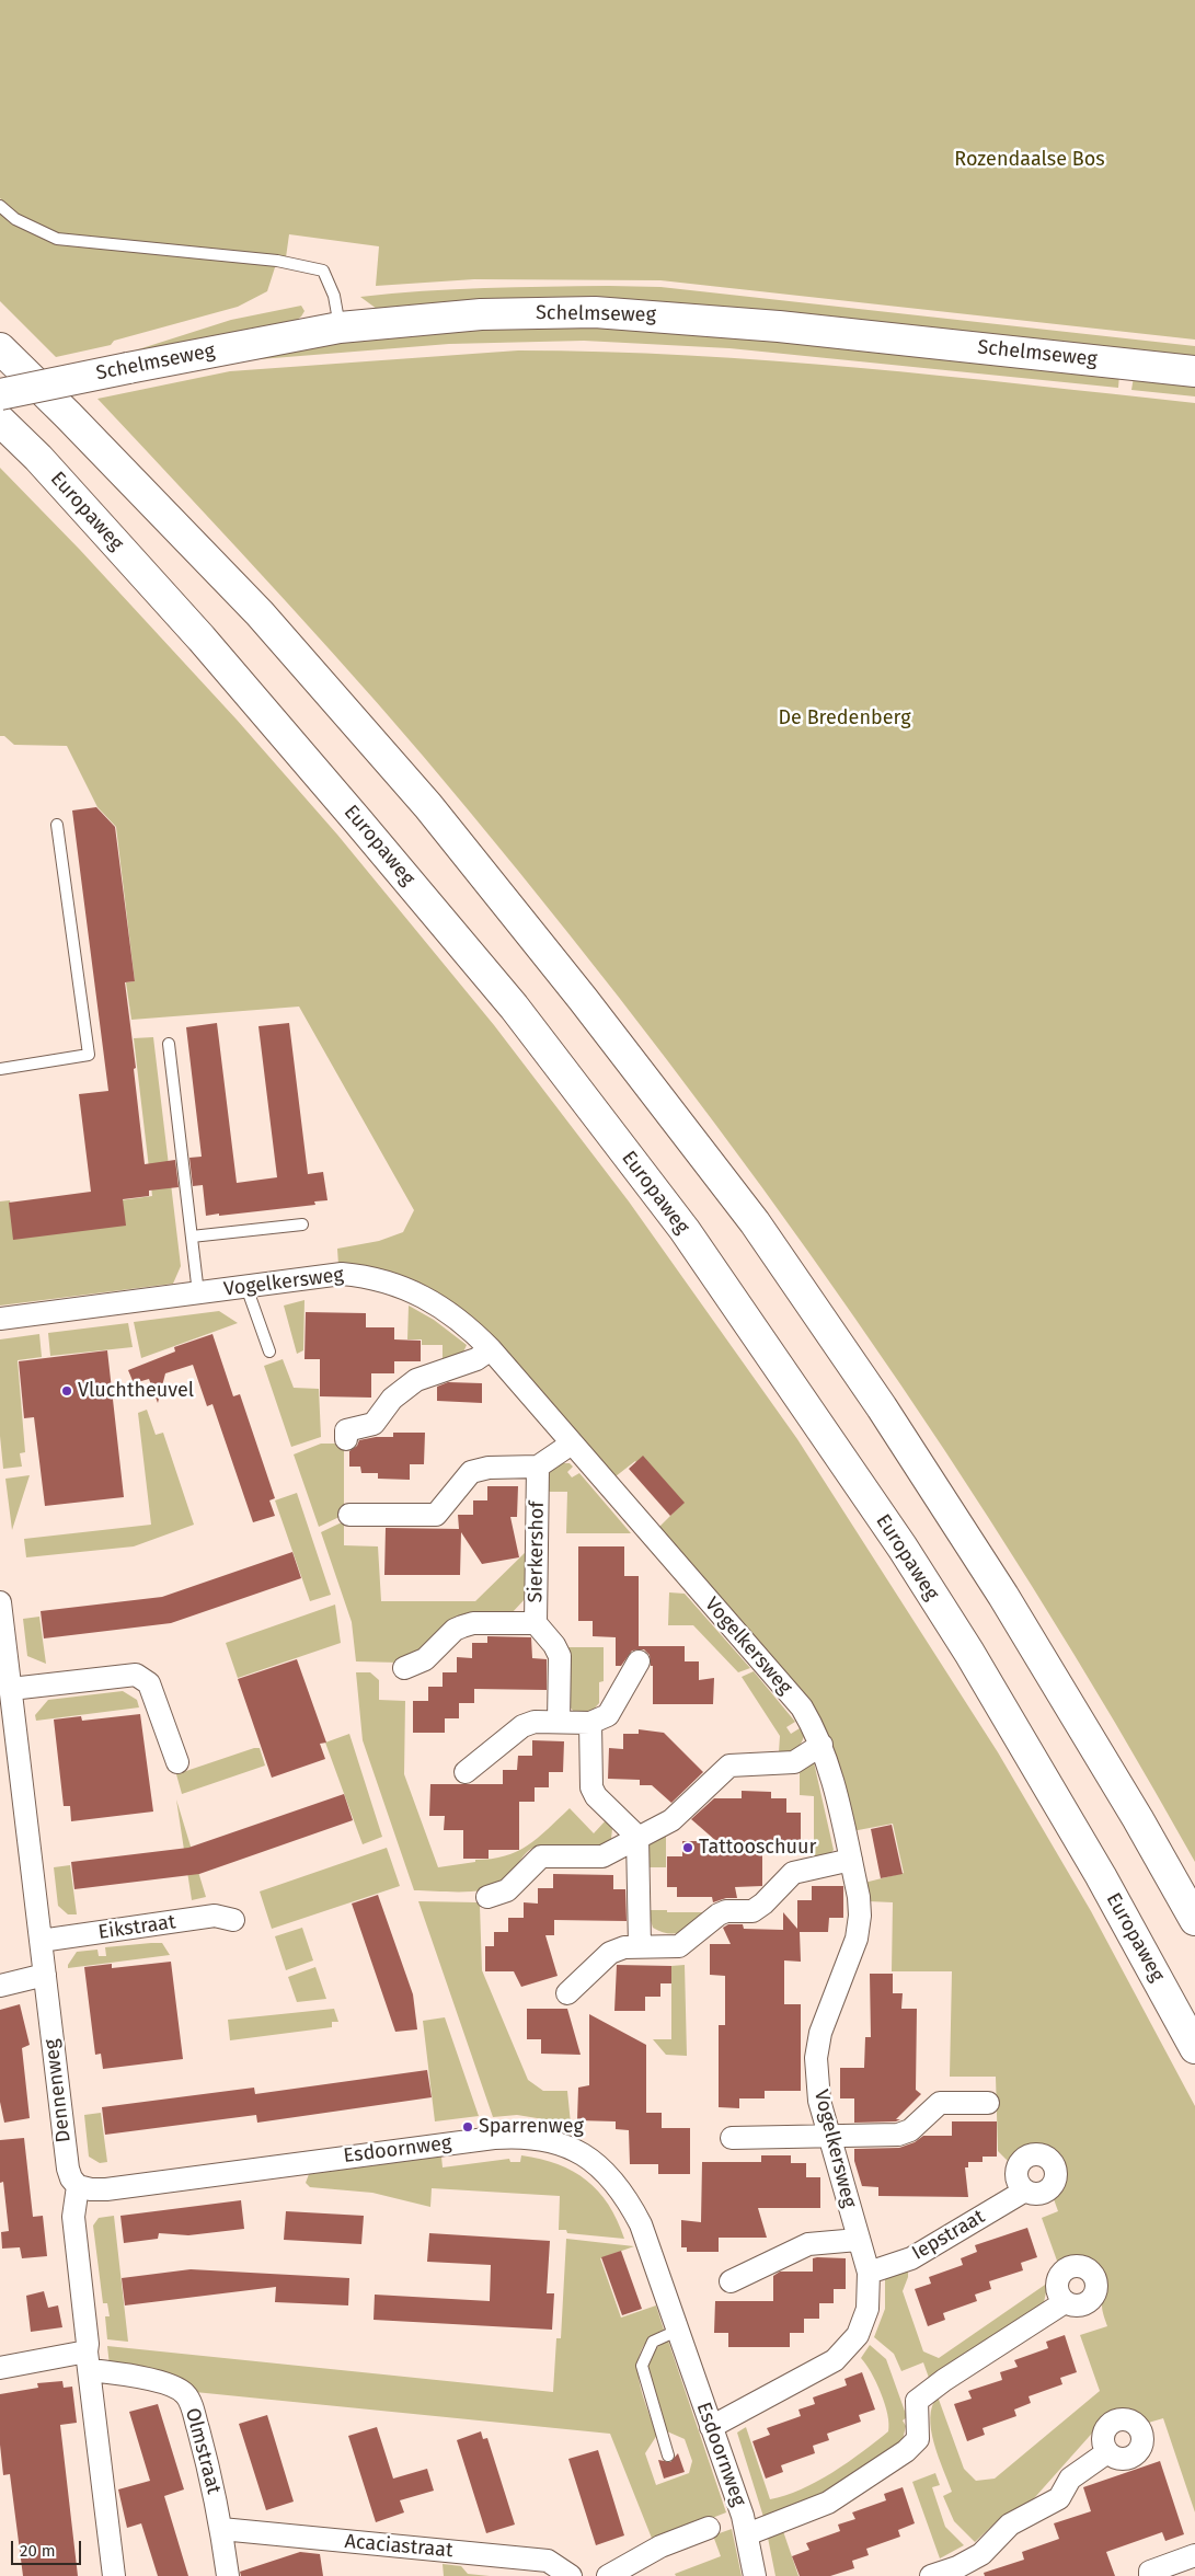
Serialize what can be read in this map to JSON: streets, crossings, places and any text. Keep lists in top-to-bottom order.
{
  "streets": {
    "main road": ["Schelmseweg", "Europaweg"],
    "street": [
      "Vogelkersweg",
      "Sierkershof",
      "Eikstraat",
      "Dennenweg",
      "Esdoornweg",
      "Iepstraat",
      "Olmstraat",
      "Acaciastraat"
    ]
  },
  "crossings": [
    ["Vogelkersweg", "Esdoornweg"],
    ["Vogelkersweg", "Iepstraat"],
    ["Eikstraat", "Dennenweg"],
    ["Dennenweg", "Esdoornweg"],
    ["Olmstraat", "Acaciastraat"]
  ],
  "parks": ["Rozendaalse Bos", "De Bredenberg"],
  "places": ["Vluchtheuvel", "Tattooschuur", "Sparrenweg"],
  "scale_bar": "20 m"
}
